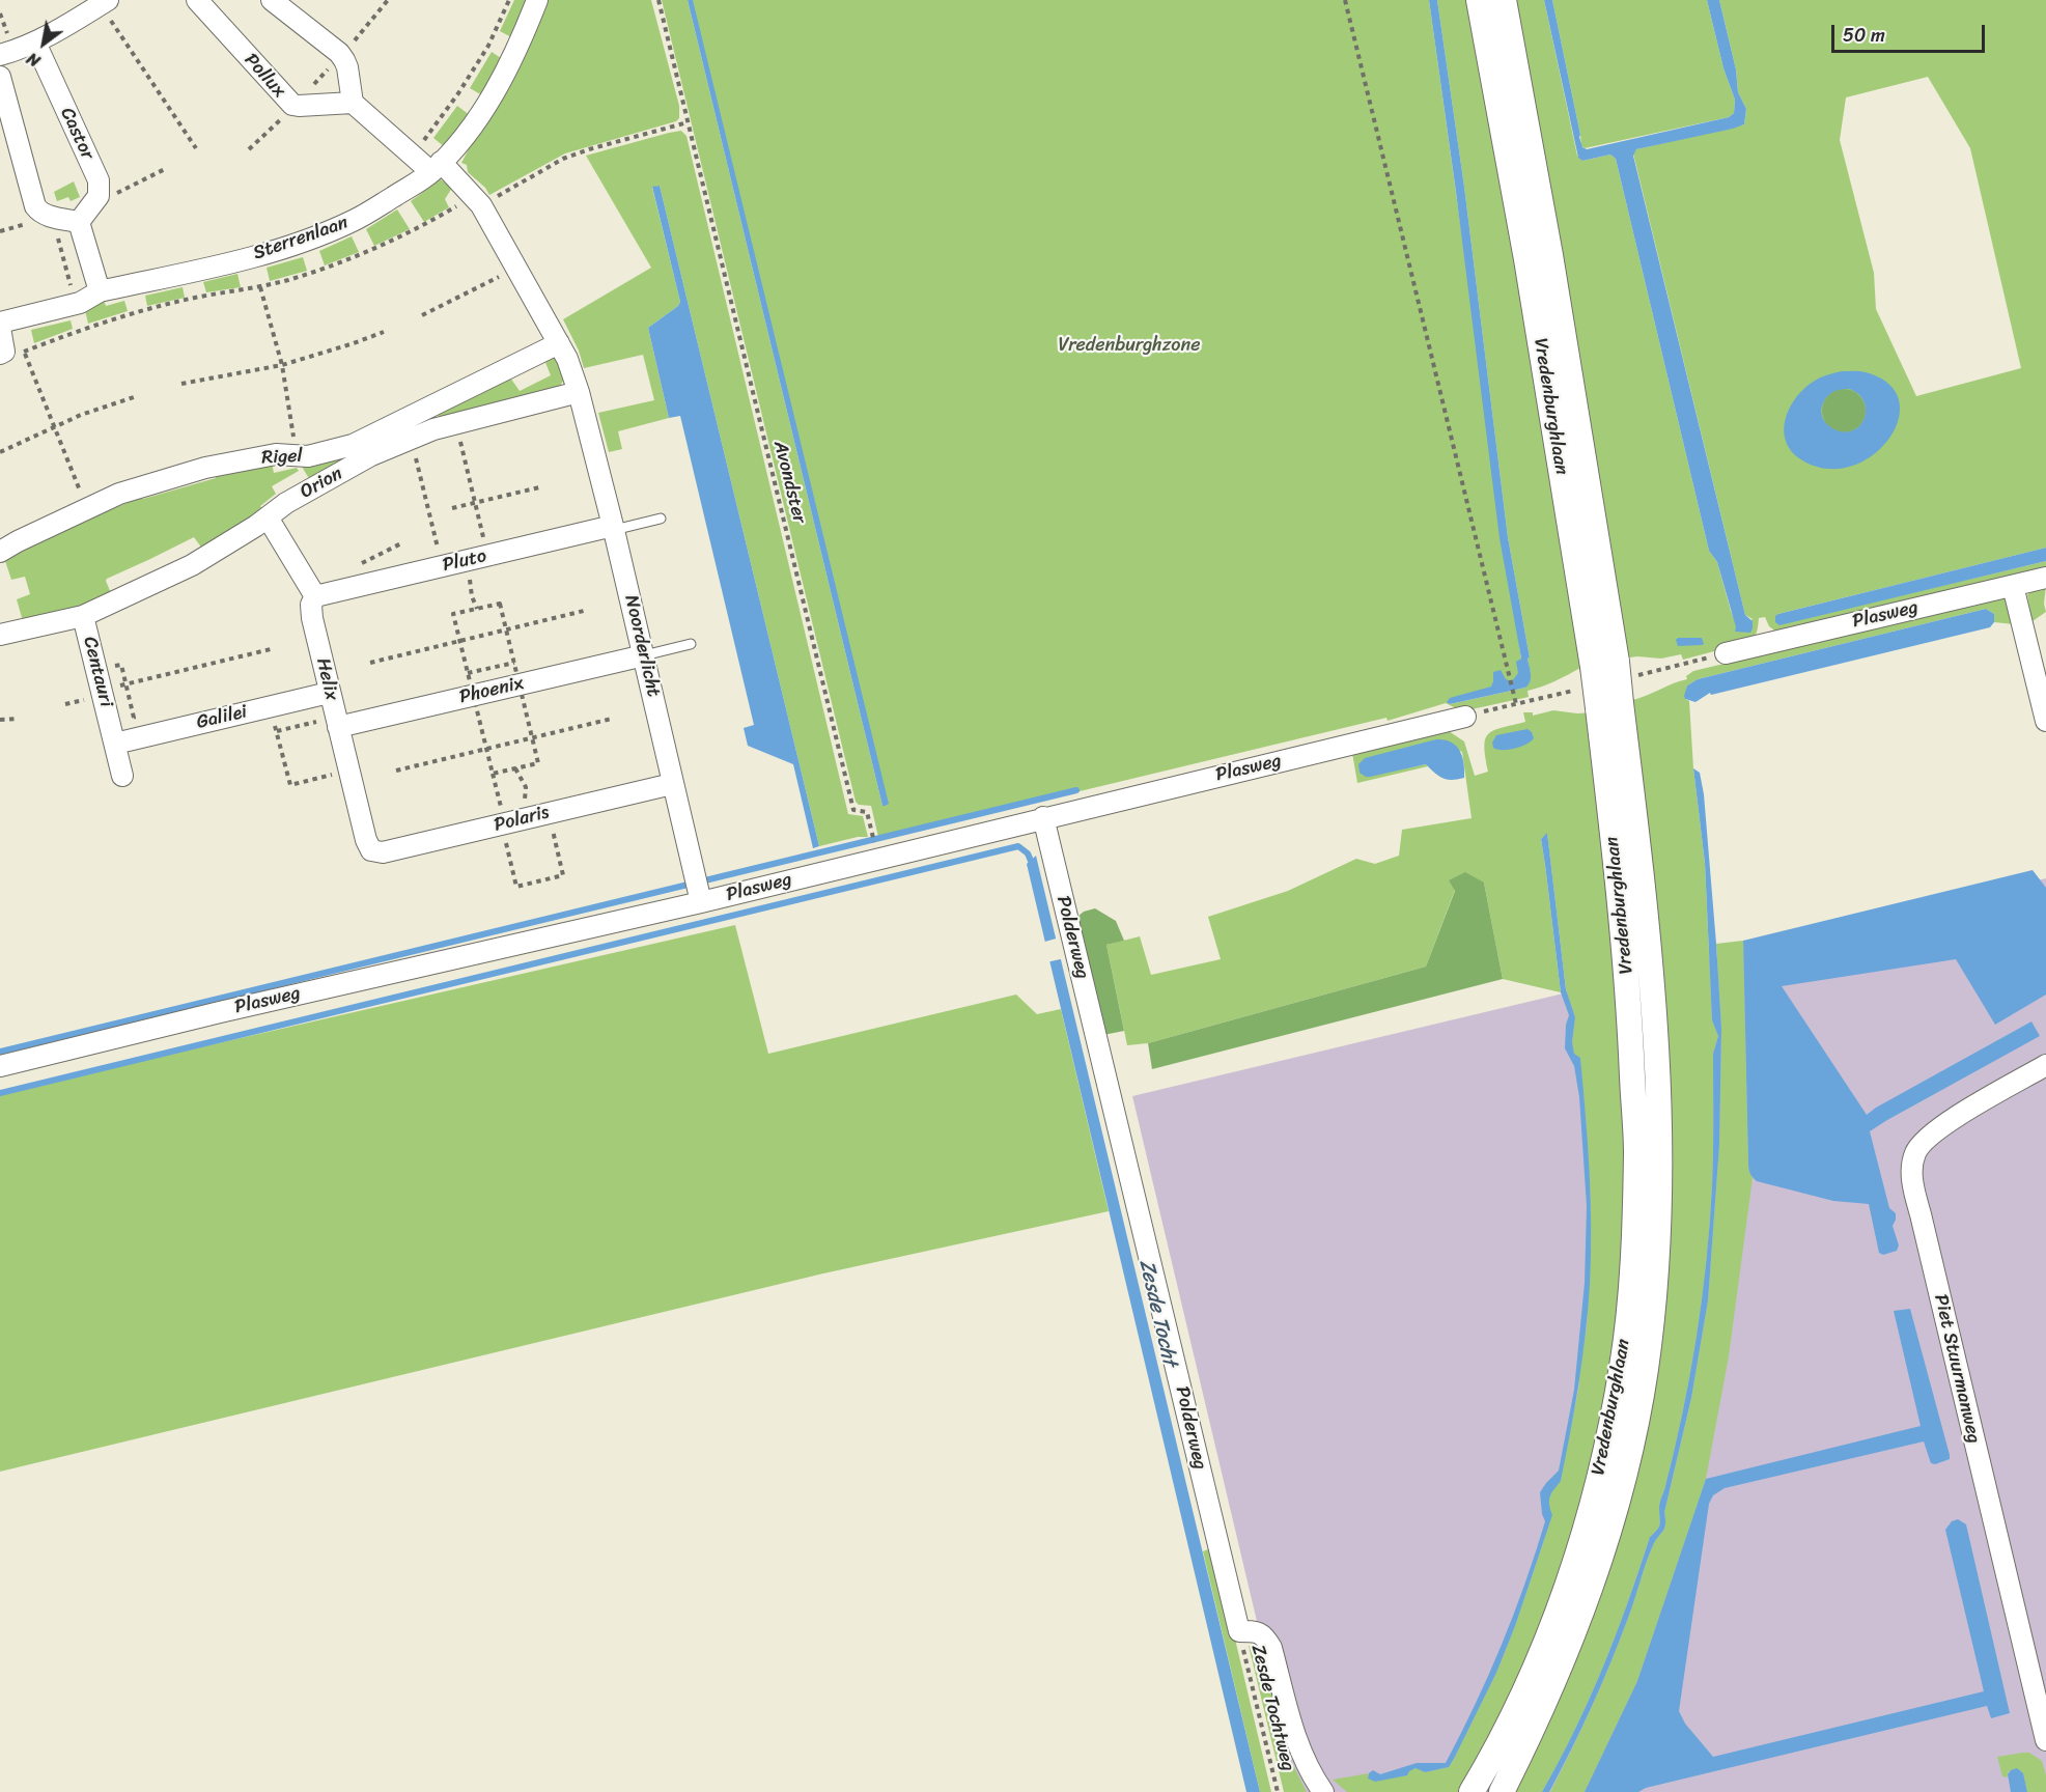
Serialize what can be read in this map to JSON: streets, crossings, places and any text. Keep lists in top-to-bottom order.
{
  "streets": {
    "street": [
      "Pollux",
      "Castor",
      "Sterrenlaan",
      "Vredenburghlaan",
      "Rigel",
      "Orion",
      "Pluto",
      "Plasweg",
      "Noorderlicht",
      "Centauri",
      "Helix",
      "Phoenix",
      "Galilei",
      "Polaris",
      "Polderweg",
      "Piet Stuurmanweg"
    ],
    "path": ["Avondster", "Zesde Tochtweg"]
  },
  "crossings": [
    ["Orion", "Noorderlicht"],
    ["Orion", "Centauri"],
    ["Pluto", "Noorderlicht"],
    ["Pluto", "Helix"],
    ["Plasweg", "Noorderlicht"],
    ["Plasweg", "Polderweg"],
    ["Noorderlicht", "Phoenix"],
    ["Noorderlicht", "Polaris"],
    ["Centauri", "Galilei"],
    ["Helix", "Phoenix"],
    ["Helix", "Galilei"],
    ["Helix", "Polaris"],
    ["Polderweg", "Zesde Tochtweg"]
  ],
  "water": ["Zesde Tocht"],
  "parks": ["Vredenburghzone"],
  "scale_bar": "50 m",
  "north": "bottom left"
}
